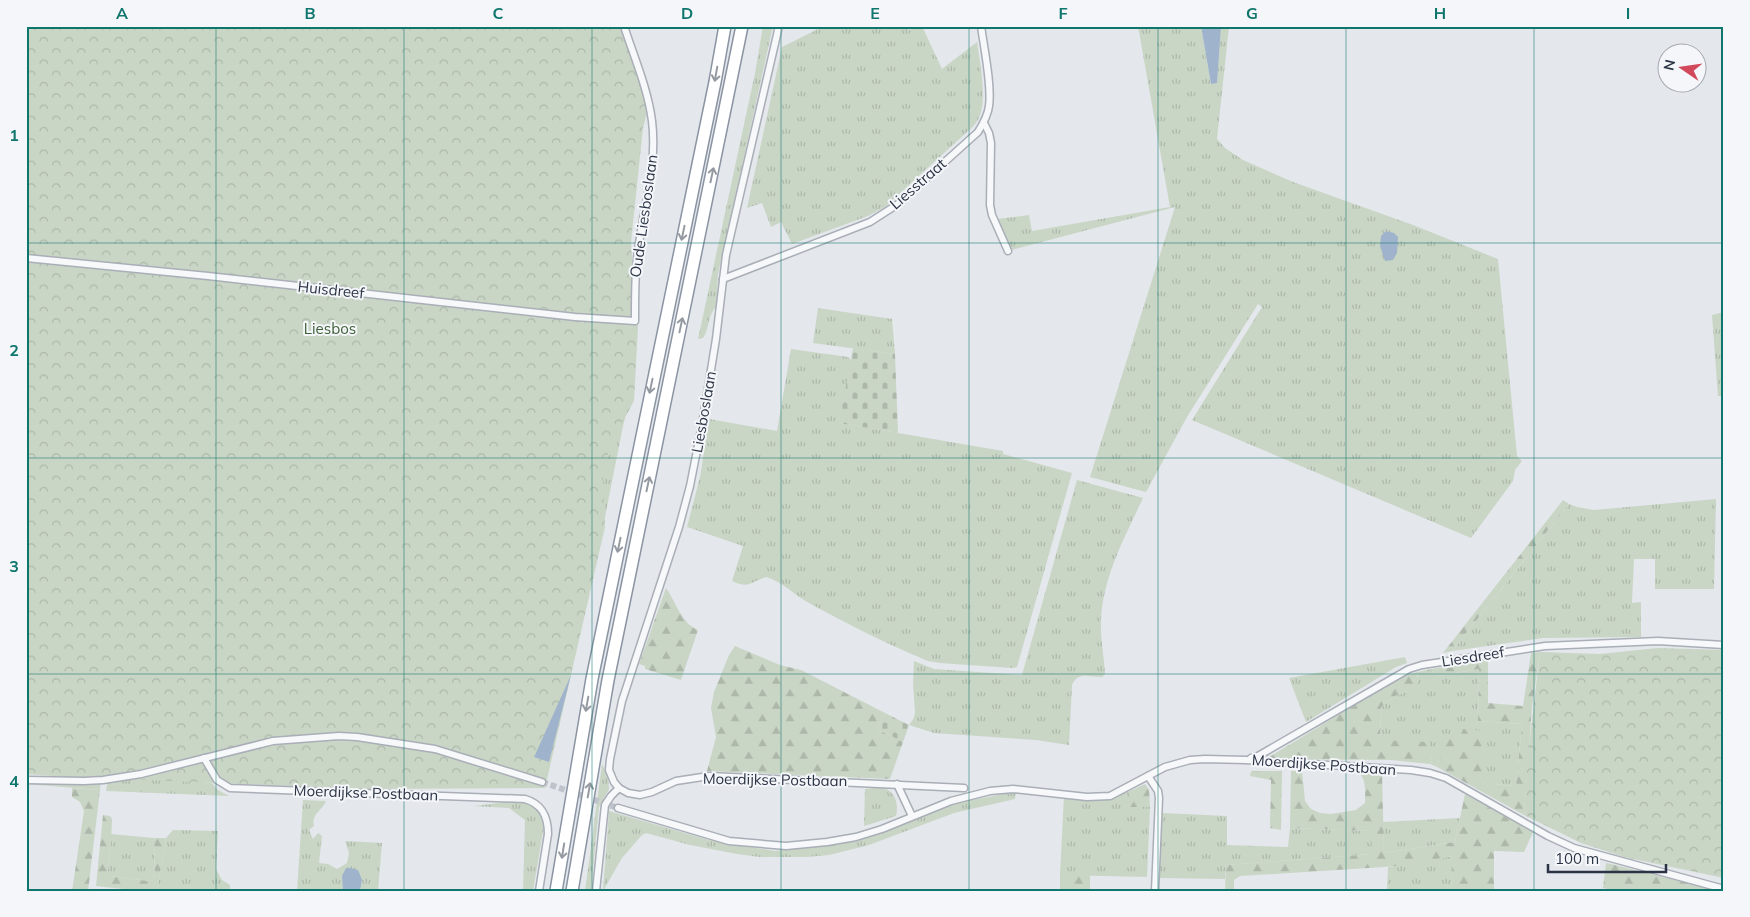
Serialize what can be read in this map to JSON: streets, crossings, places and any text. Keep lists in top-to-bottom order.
{
  "streets": {
    "street": [
      "Liesstraat",
      "Oude Liesboslaan",
      "Huisdreef",
      "Liesboslaan",
      "Liesdreef",
      "Moerdijkse Postbaan"
    ]
  },
  "crossings": [
    ["Liesstraat", "Liesboslaan"],
    ["Oude Liesboslaan", "Huisdreef"],
    ["Liesboslaan", "Moerdijkse Postbaan"],
    ["Liesdreef", "Moerdijkse Postbaan"]
  ],
  "parks": ["Liesbos"],
  "scale_bar": "100 m",
  "north": "left",
  "grid": {
    "columns": [
      "A",
      "B",
      "C",
      "D",
      "E",
      "F",
      "G",
      "H",
      "I"
    ],
    "rows": [
      "1",
      "2",
      "3",
      "4"
    ]
  }
}
